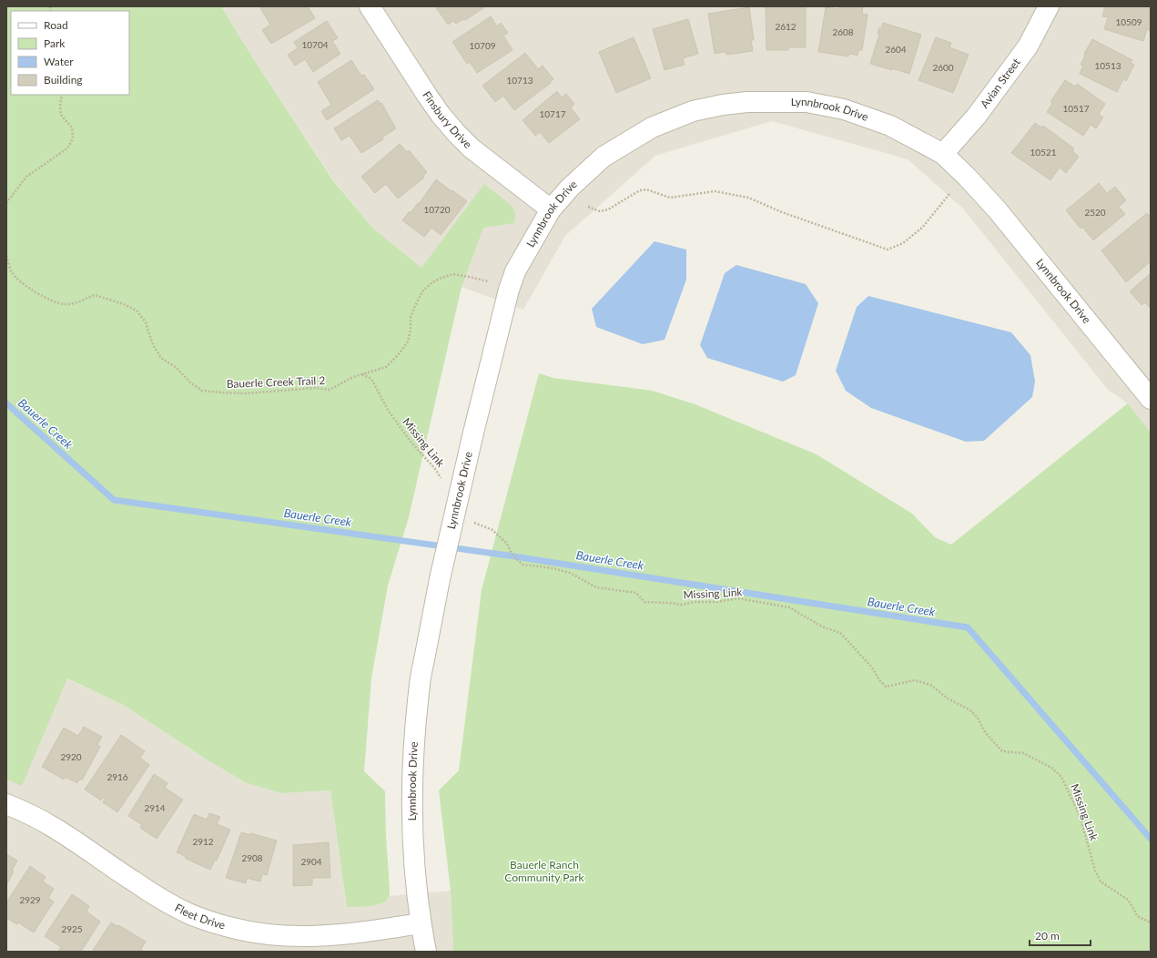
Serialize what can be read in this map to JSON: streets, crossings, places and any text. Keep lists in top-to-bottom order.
{
  "streets": {
    "street": [
      "Avian Street",
      "Lynnbrook Drive",
      "Finsbury Drive",
      "Fleet Drive"
    ],
    "path": ["Bauerle Creek Trail 2", "Missing Link"]
  },
  "crossings": [
    ["Avian Street", "Lynnbrook Drive"],
    ["Lynnbrook Drive", "Finsbury Drive"],
    ["Lynnbrook Drive", "Fleet Drive"],
    ["Bauerle Creek Trail 2", "Missing Link"]
  ],
  "water": ["Bauerle Creek"],
  "parks": ["Bauerle Ranch Community Park"],
  "house_numbers": [
    "10509",
    "2612",
    "2608",
    "10704",
    "10709",
    "2604",
    "10513",
    "2600",
    "10713",
    "10517",
    "10717",
    "10521",
    "10720",
    "2520",
    "2920",
    "2916",
    "2914",
    "2912",
    "2908",
    "2904",
    "2929",
    "2925"
  ],
  "legend": [
    "Road",
    "Park",
    "Water",
    "Building"
  ],
  "scale_bar": "20 m"
}
